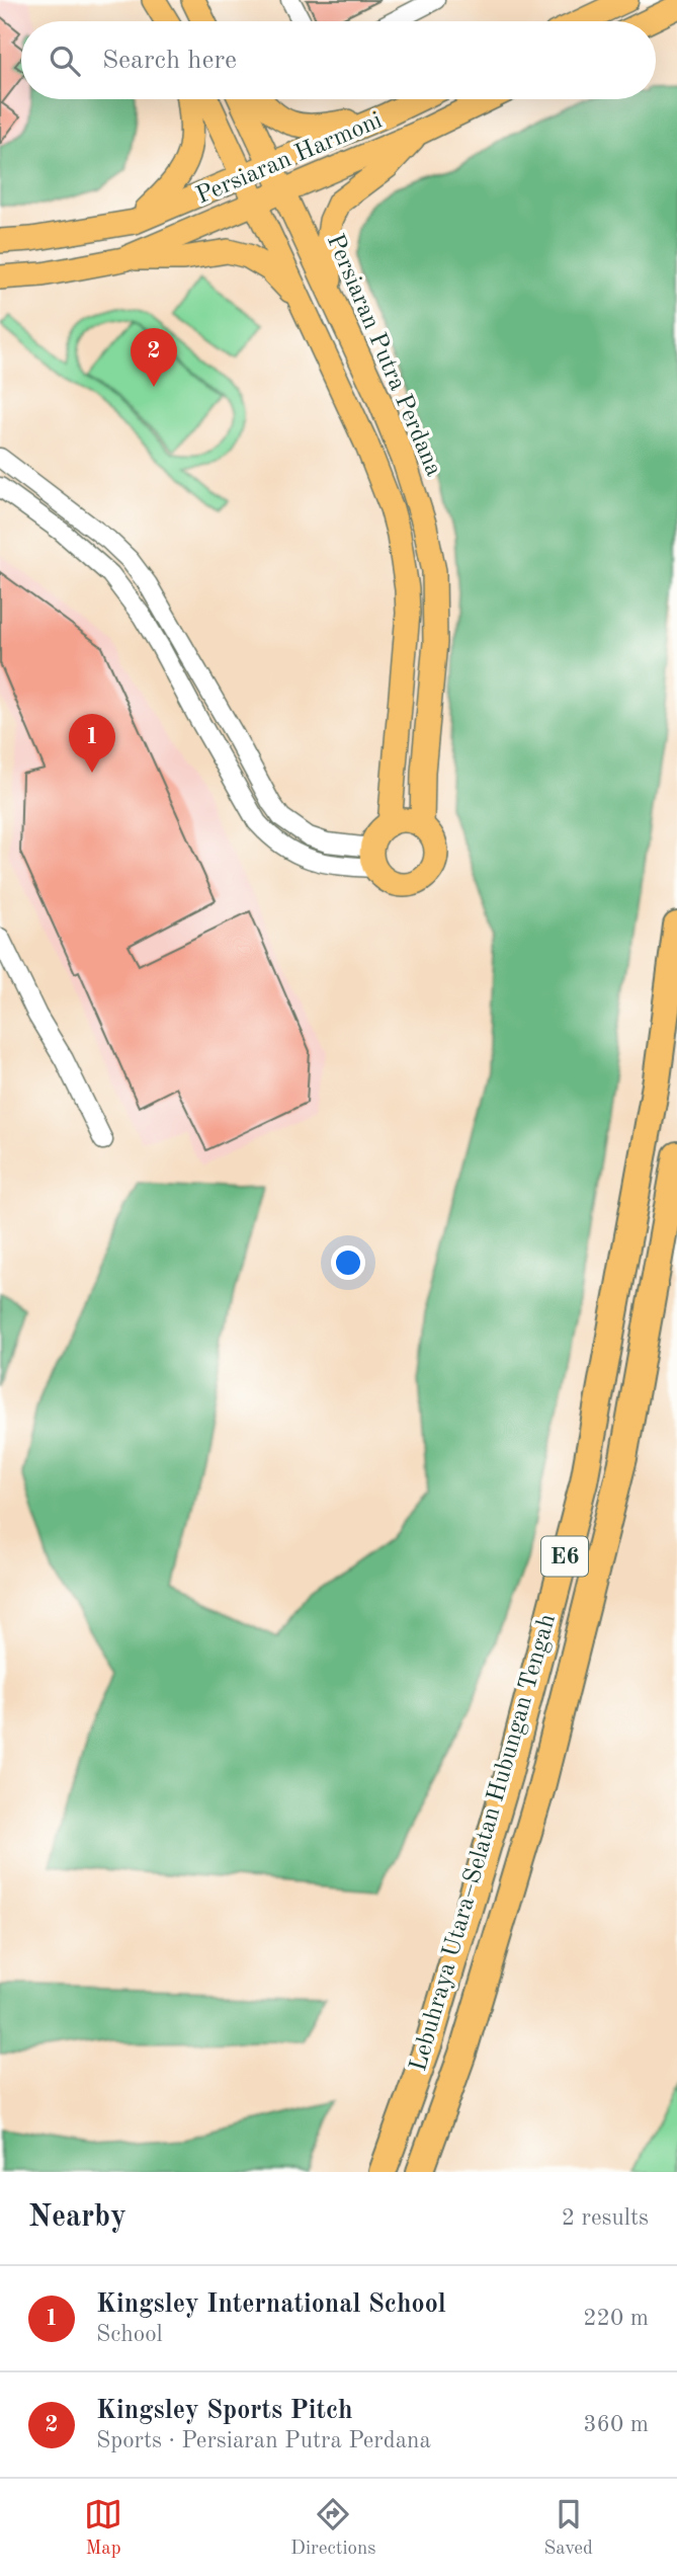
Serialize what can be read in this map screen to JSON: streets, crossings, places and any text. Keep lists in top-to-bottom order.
{
  "streets": {
    "highway": ["E6", "Lebuhraya Utara–Selatan Hubungan Tengah"],
    "main road": ["Persiaran Harmoni", "Persiaran Putra Perdana"]
  },
  "crossings": [
    ["Persiaran Harmoni", "Persiaran Putra Perdana"]
  ],
  "page": {
    "search": "Search here",
    "pins": ["2", "1"],
    "heading": ["Nearby", "2 results"],
    "list": [
      {
        "mark": "1",
        "name": "Kingsley International School",
        "note": "School",
        "value": "220 m"
      },
      {
        "mark": "2",
        "name": "Kingsley Sports Pitch",
        "note": "Sports · Persiaran Putra Perdana",
        "value": "360 m"
      }
    ],
    "nav": ["Map", "Directions", "Saved"]
  }
}
